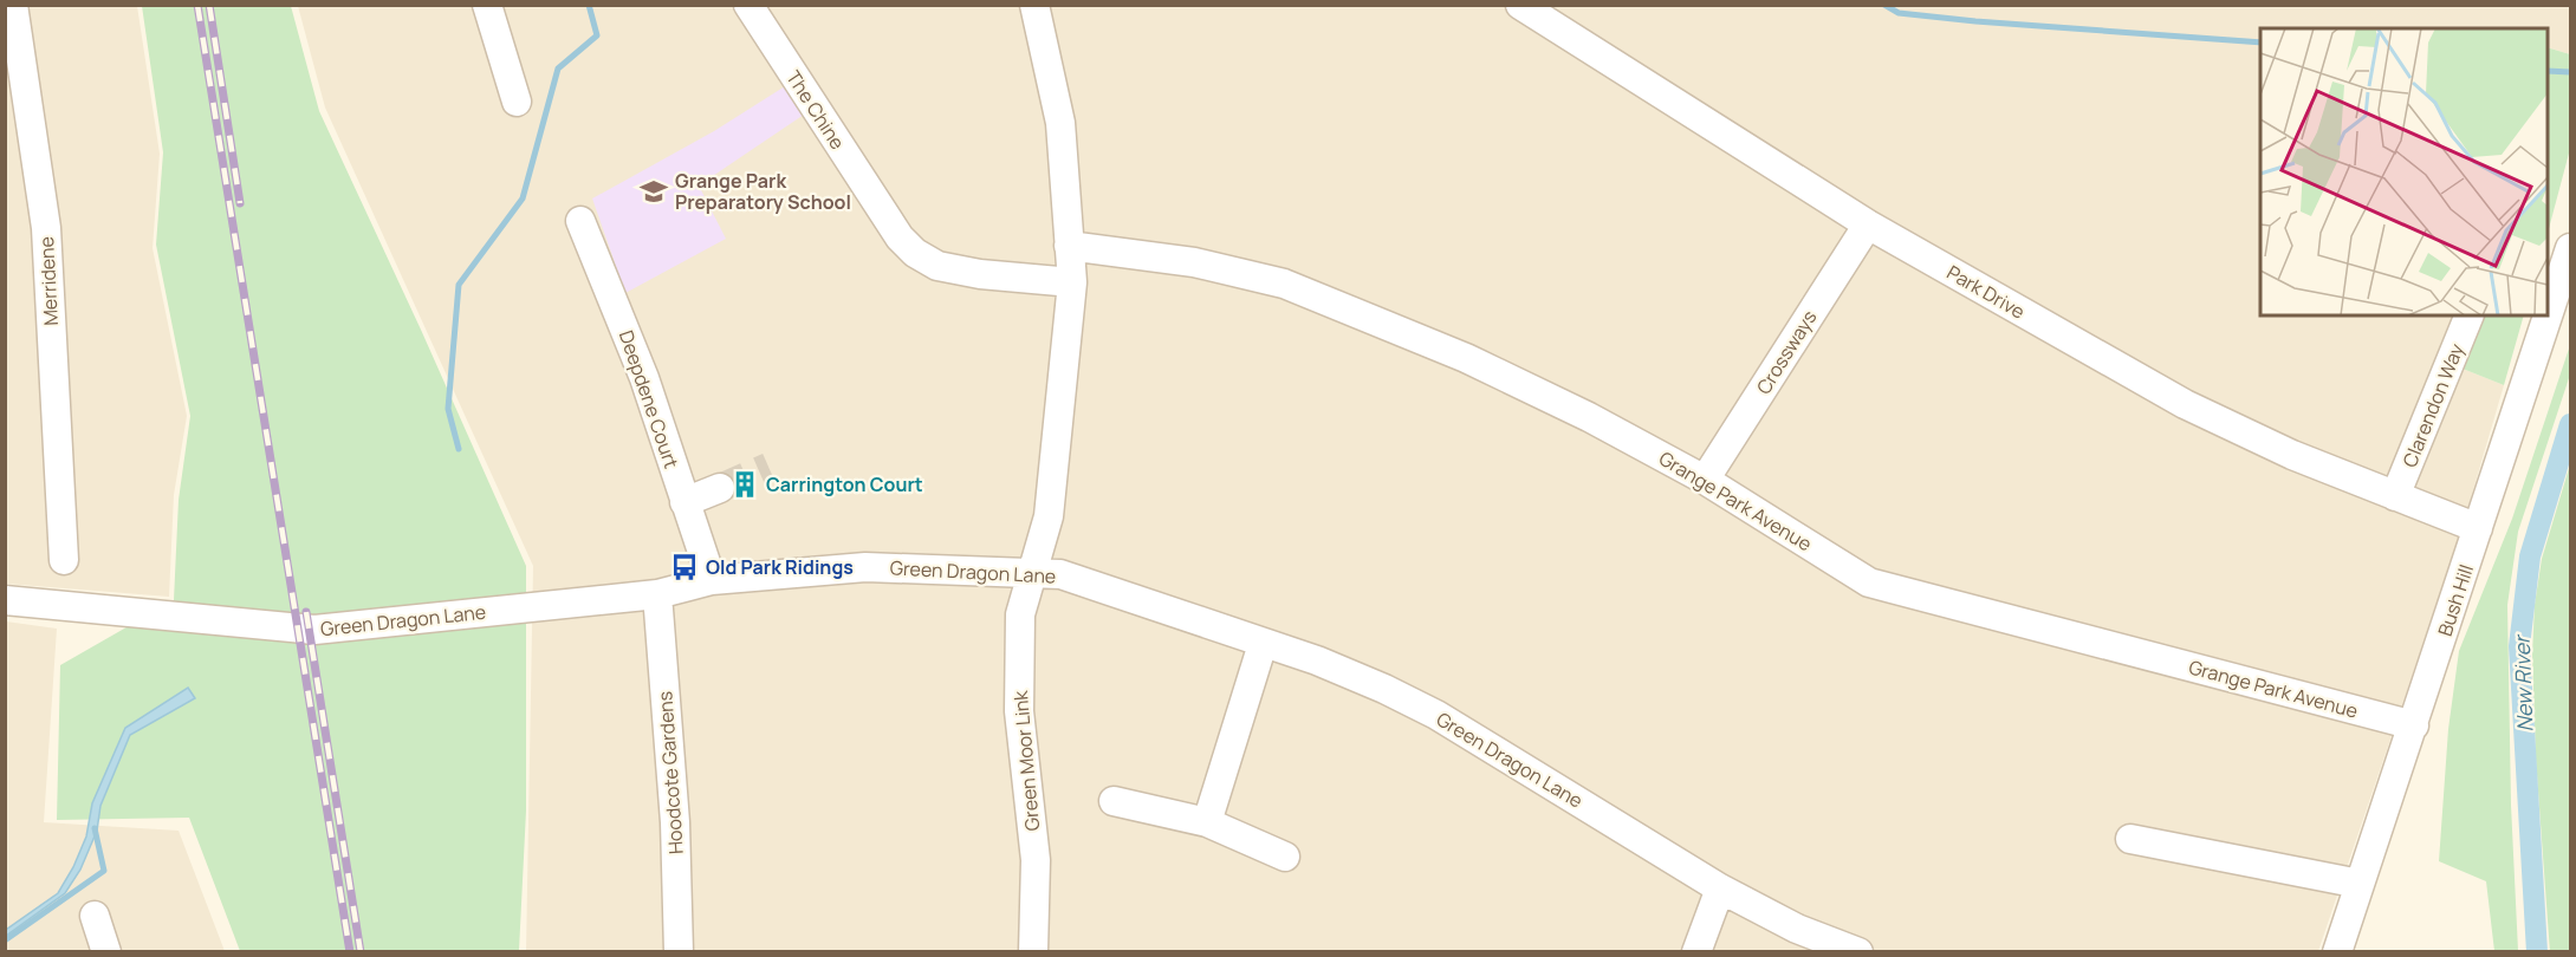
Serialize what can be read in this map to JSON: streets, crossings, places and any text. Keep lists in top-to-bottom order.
{
  "streets": {
    "street": [
      "The Chine",
      "Merridene",
      "Park Drive",
      "Crossways",
      "Deepdene Court",
      "Clarendon Way",
      "Grange Park Avenue",
      "Green Dragon Lane",
      "Bush Hill",
      "Green Moor Link",
      "Hoodcote Gardens"
    ]
  },
  "crossings": [
    ["Park Drive", "Crossways"],
    ["Park Drive", "Clarendon Way"],
    ["Park Drive", "Bush Hill"],
    ["Crossways", "Grange Park Avenue"],
    ["Deepdene Court", "Green Dragon Lane"],
    ["Grange Park Avenue", "Bush Hill"],
    ["Green Dragon Lane", "Green Moor Link"],
    ["Green Dragon Lane", "Hoodcote Gardens"]
  ],
  "water": ["New River"],
  "places": {
    "school or university": ["Grange Park Preparatory School"],
    "building": ["Carrington Court"],
    "bus stop": ["Old Park Ridings"]
  }
}
